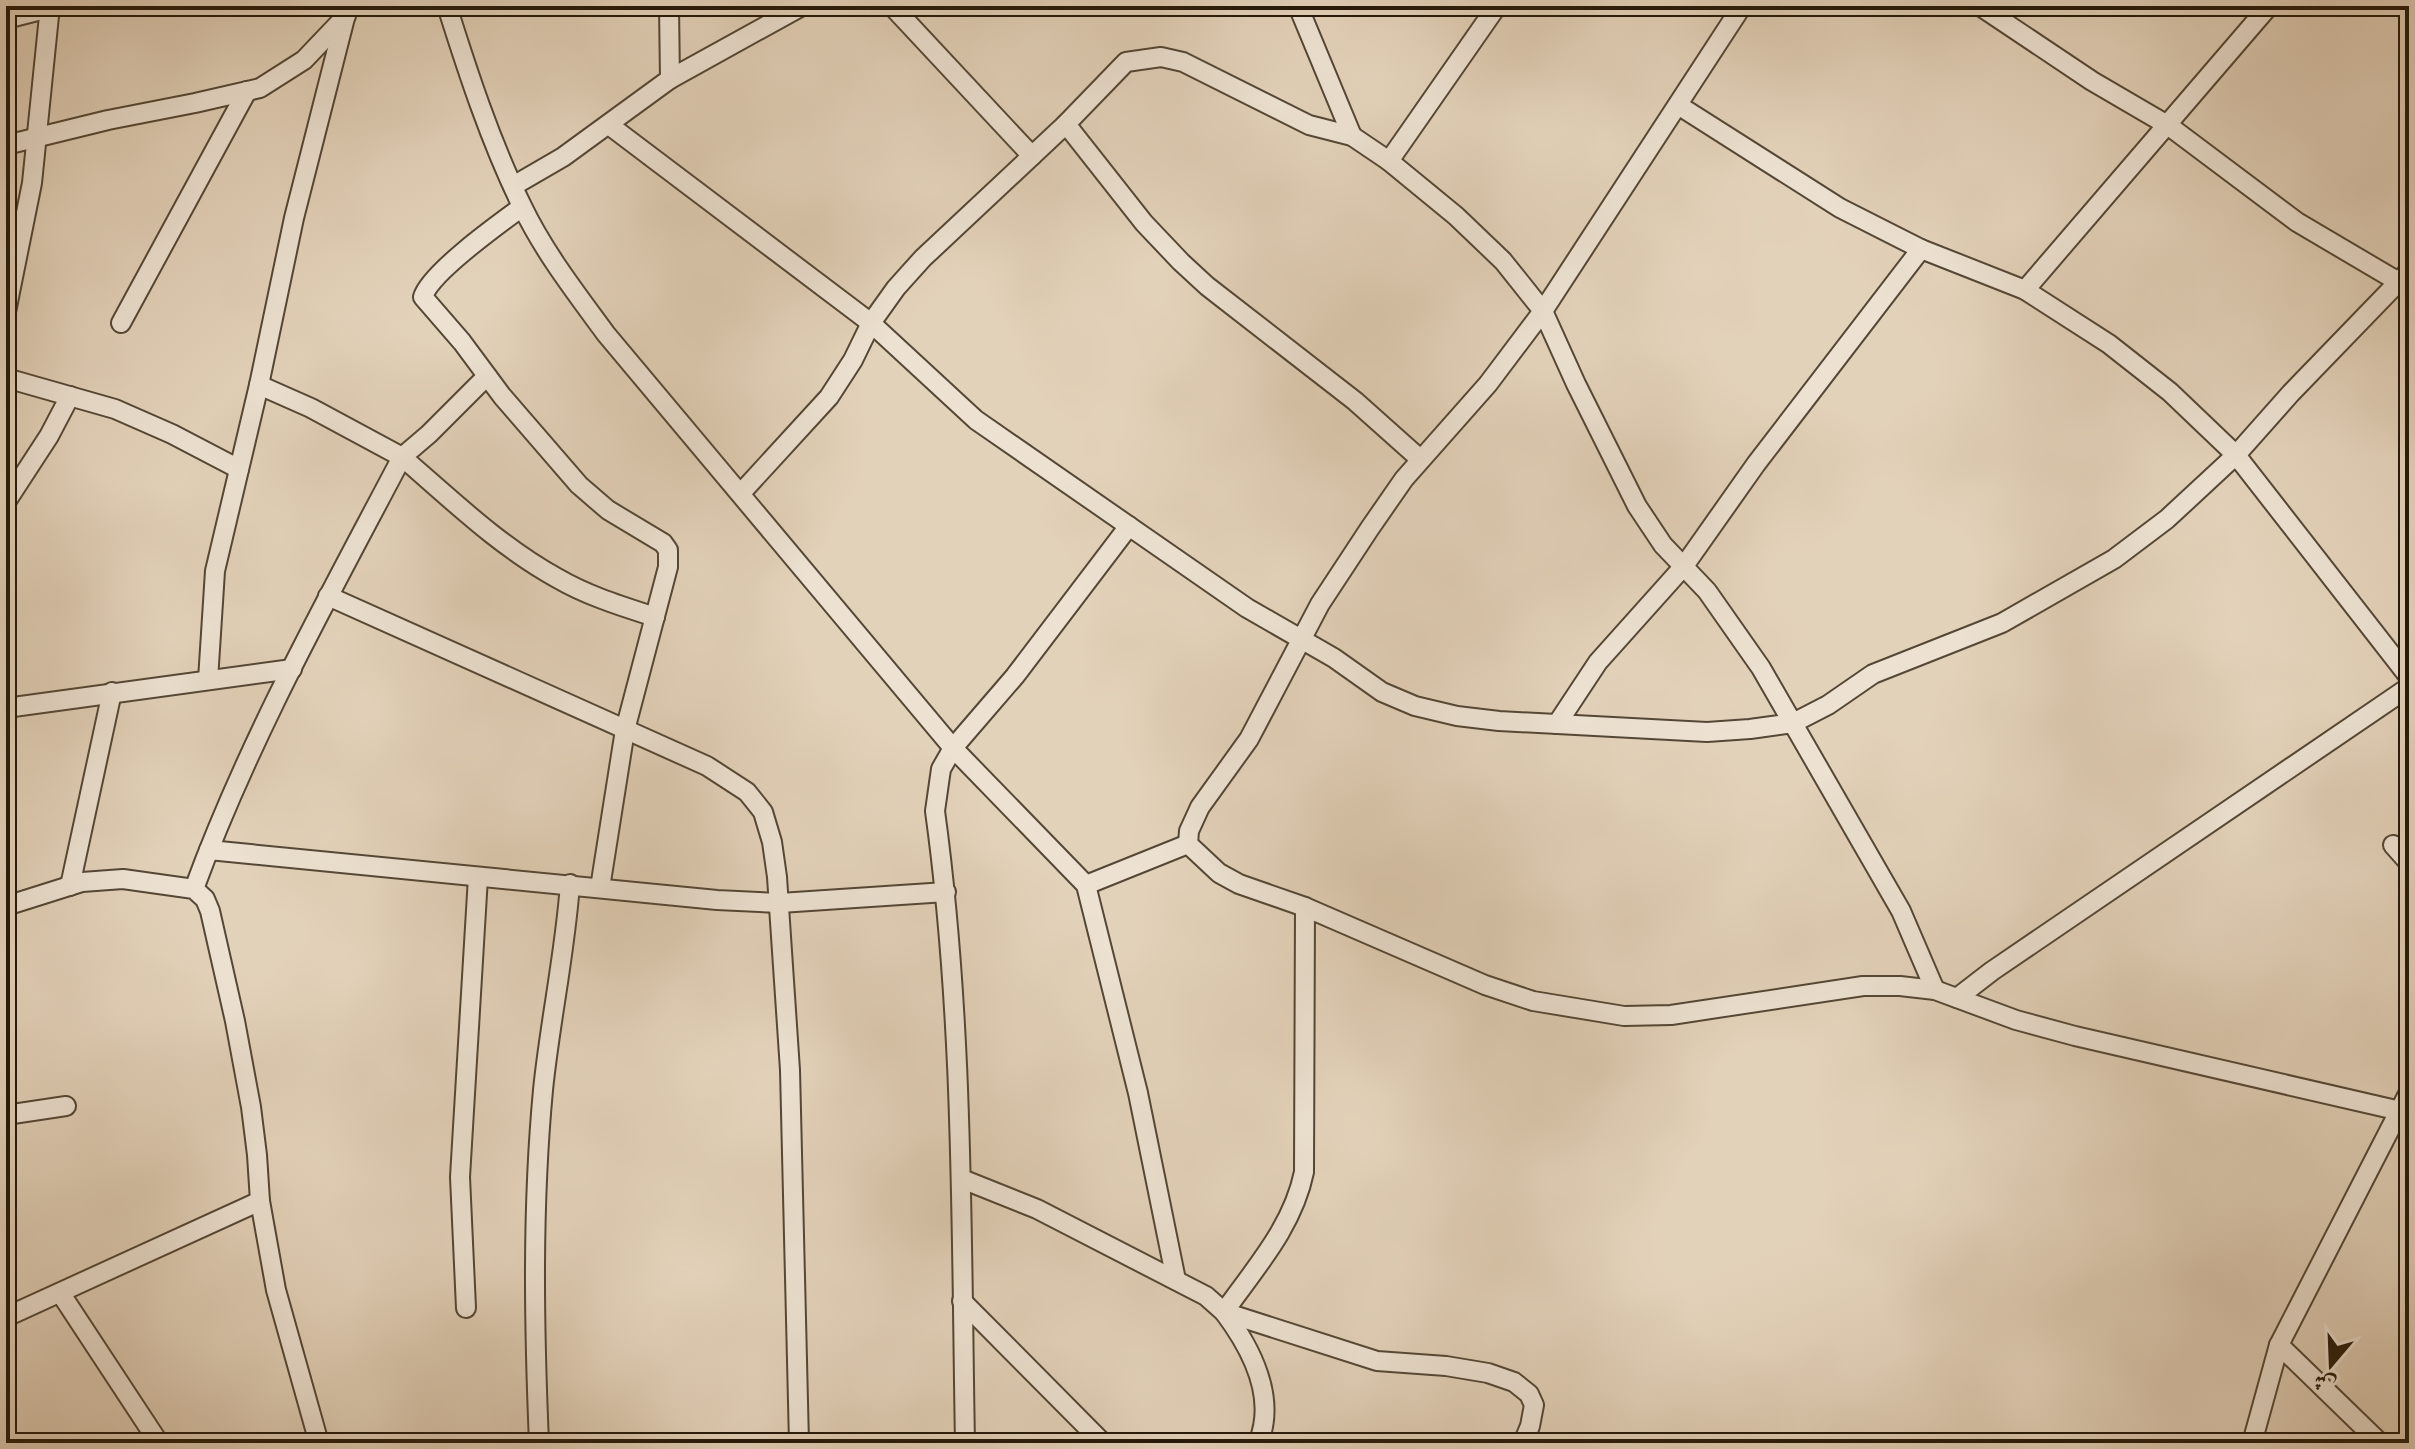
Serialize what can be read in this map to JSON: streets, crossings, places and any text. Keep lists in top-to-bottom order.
{
  "north": "bottom"
}
